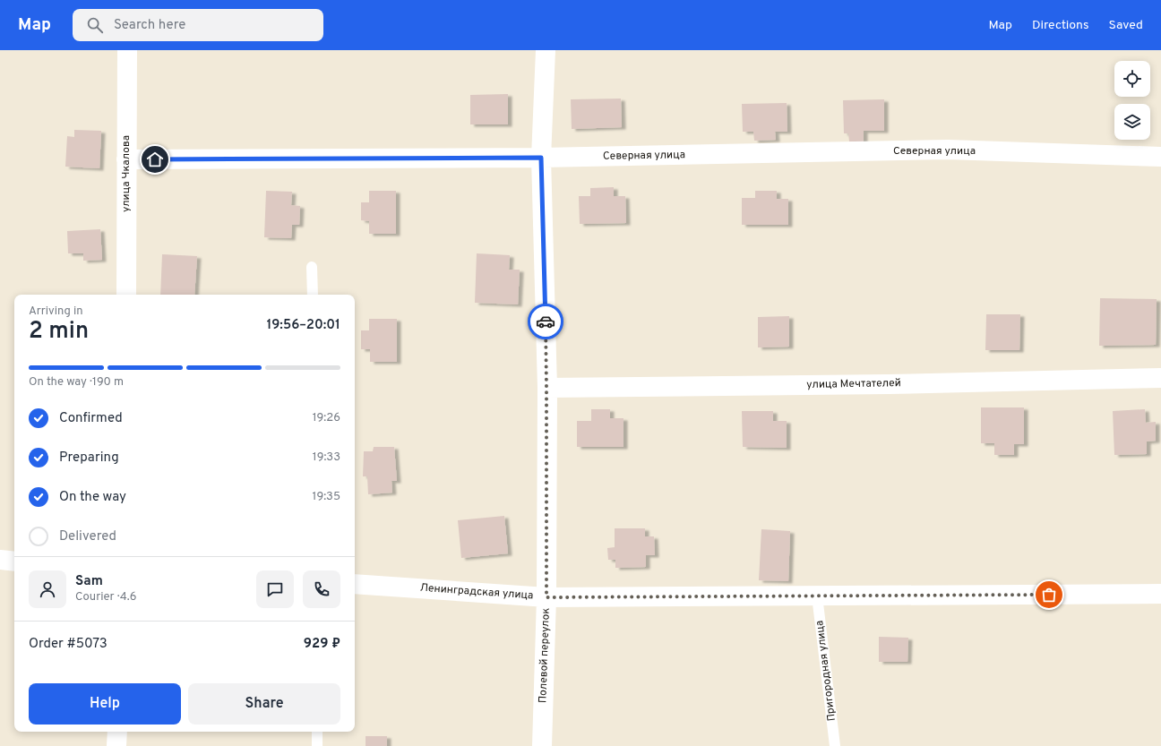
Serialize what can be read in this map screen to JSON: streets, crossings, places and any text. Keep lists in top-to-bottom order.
{
  "streets": {
    "street": [
      "Северная улица",
      "улица Чкалова",
      "улица Мечтателей",
      "Ленинградская улица",
      "Полевой переулок"
    ],
    "lane": ["Пригородная улица"]
  },
  "crossings": [
    ["Северная улица", "улица Чкалова"],
    ["Северная улица", "Полевой переулок"],
    ["улица Мечтателей", "Полевой переулок"],
    ["Ленинградская улица", "Полевой переулок"],
    ["Ленинградская улица", "Пригородная улица"]
  ],
  "page": {
    "header": "Map",
    "search": "Search here",
    "nav": ["Map", "Directions", "Saved"],
    "heading": ["2 min", "Arriving in", "19:56–20:01"],
    "panel": [
      "Sam",
      "Courier · 4.6",
      "Order #5073",
      "929 ₽"
    ],
    "bar": "On the way · 190 m",
    "list": [
      ["Confirmed", "19:26"],
      ["Preparing", "19:33"],
      ["On the way", "19:35"],
      "Delivered"
    ],
    "buttons": ["Help", "Share"]
  }
}
